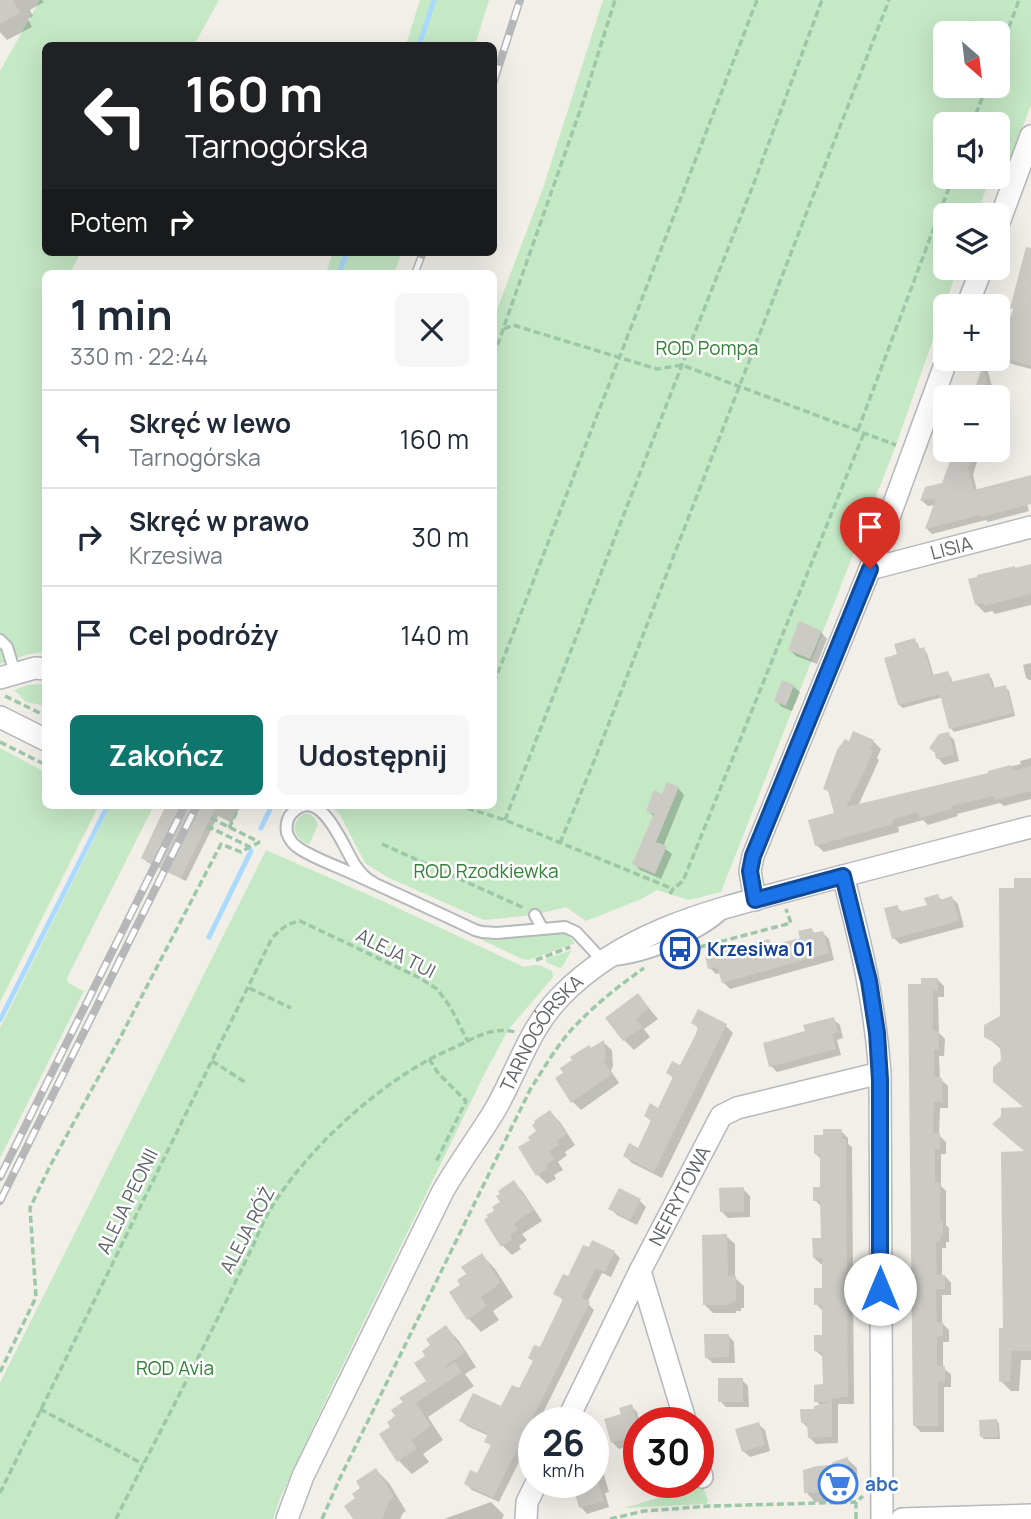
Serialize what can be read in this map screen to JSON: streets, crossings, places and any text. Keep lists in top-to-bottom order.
{
  "streets": {
    "street": ["LISIA", "TARNOGÓRSKA", "NEFRYTOWA"],
    "path": ["ALEJA TUI", "ALEJA PEONII", "ALEJA RÓŻ"]
  },
  "crossings": [
    ["ALEJA TUI", "ALEJA PEONII"],
    ["ALEJA TUI", "ALEJA RÓŻ"],
    ["TARNOGÓRSKA", "ALEJA RÓŻ"]
  ],
  "parks": ["ROD Pompa", "ROD Rzodkiewka", "ROD Avia"],
  "places": {
    "bus stop": ["Krzesiwa 01"],
    "supermarket": ["abc"]
  },
  "north": "bottom right",
  "page": {
    "map_buttons": ["+", "−"],
    "turn": ["160 m", "Tarnogórska"],
    "then": "Potem",
    "heading": ["1 min", "330 m · 22:44"],
    "list": [
      {
        "name": "Skręć w lewo",
        "note": "Tarnogórska",
        "value": "160 m"
      },
      {
        "name": "Skręć w prawo",
        "note": "Krzesiwa",
        "value": "30 m"
      },
      {
        "name": "Cel podróży",
        "value": "140 m"
      }
    ],
    "buttons": ["Zakończ", "Udostępnij"],
    "speed": "26 km/h",
    "limit": "30"
  }
}
